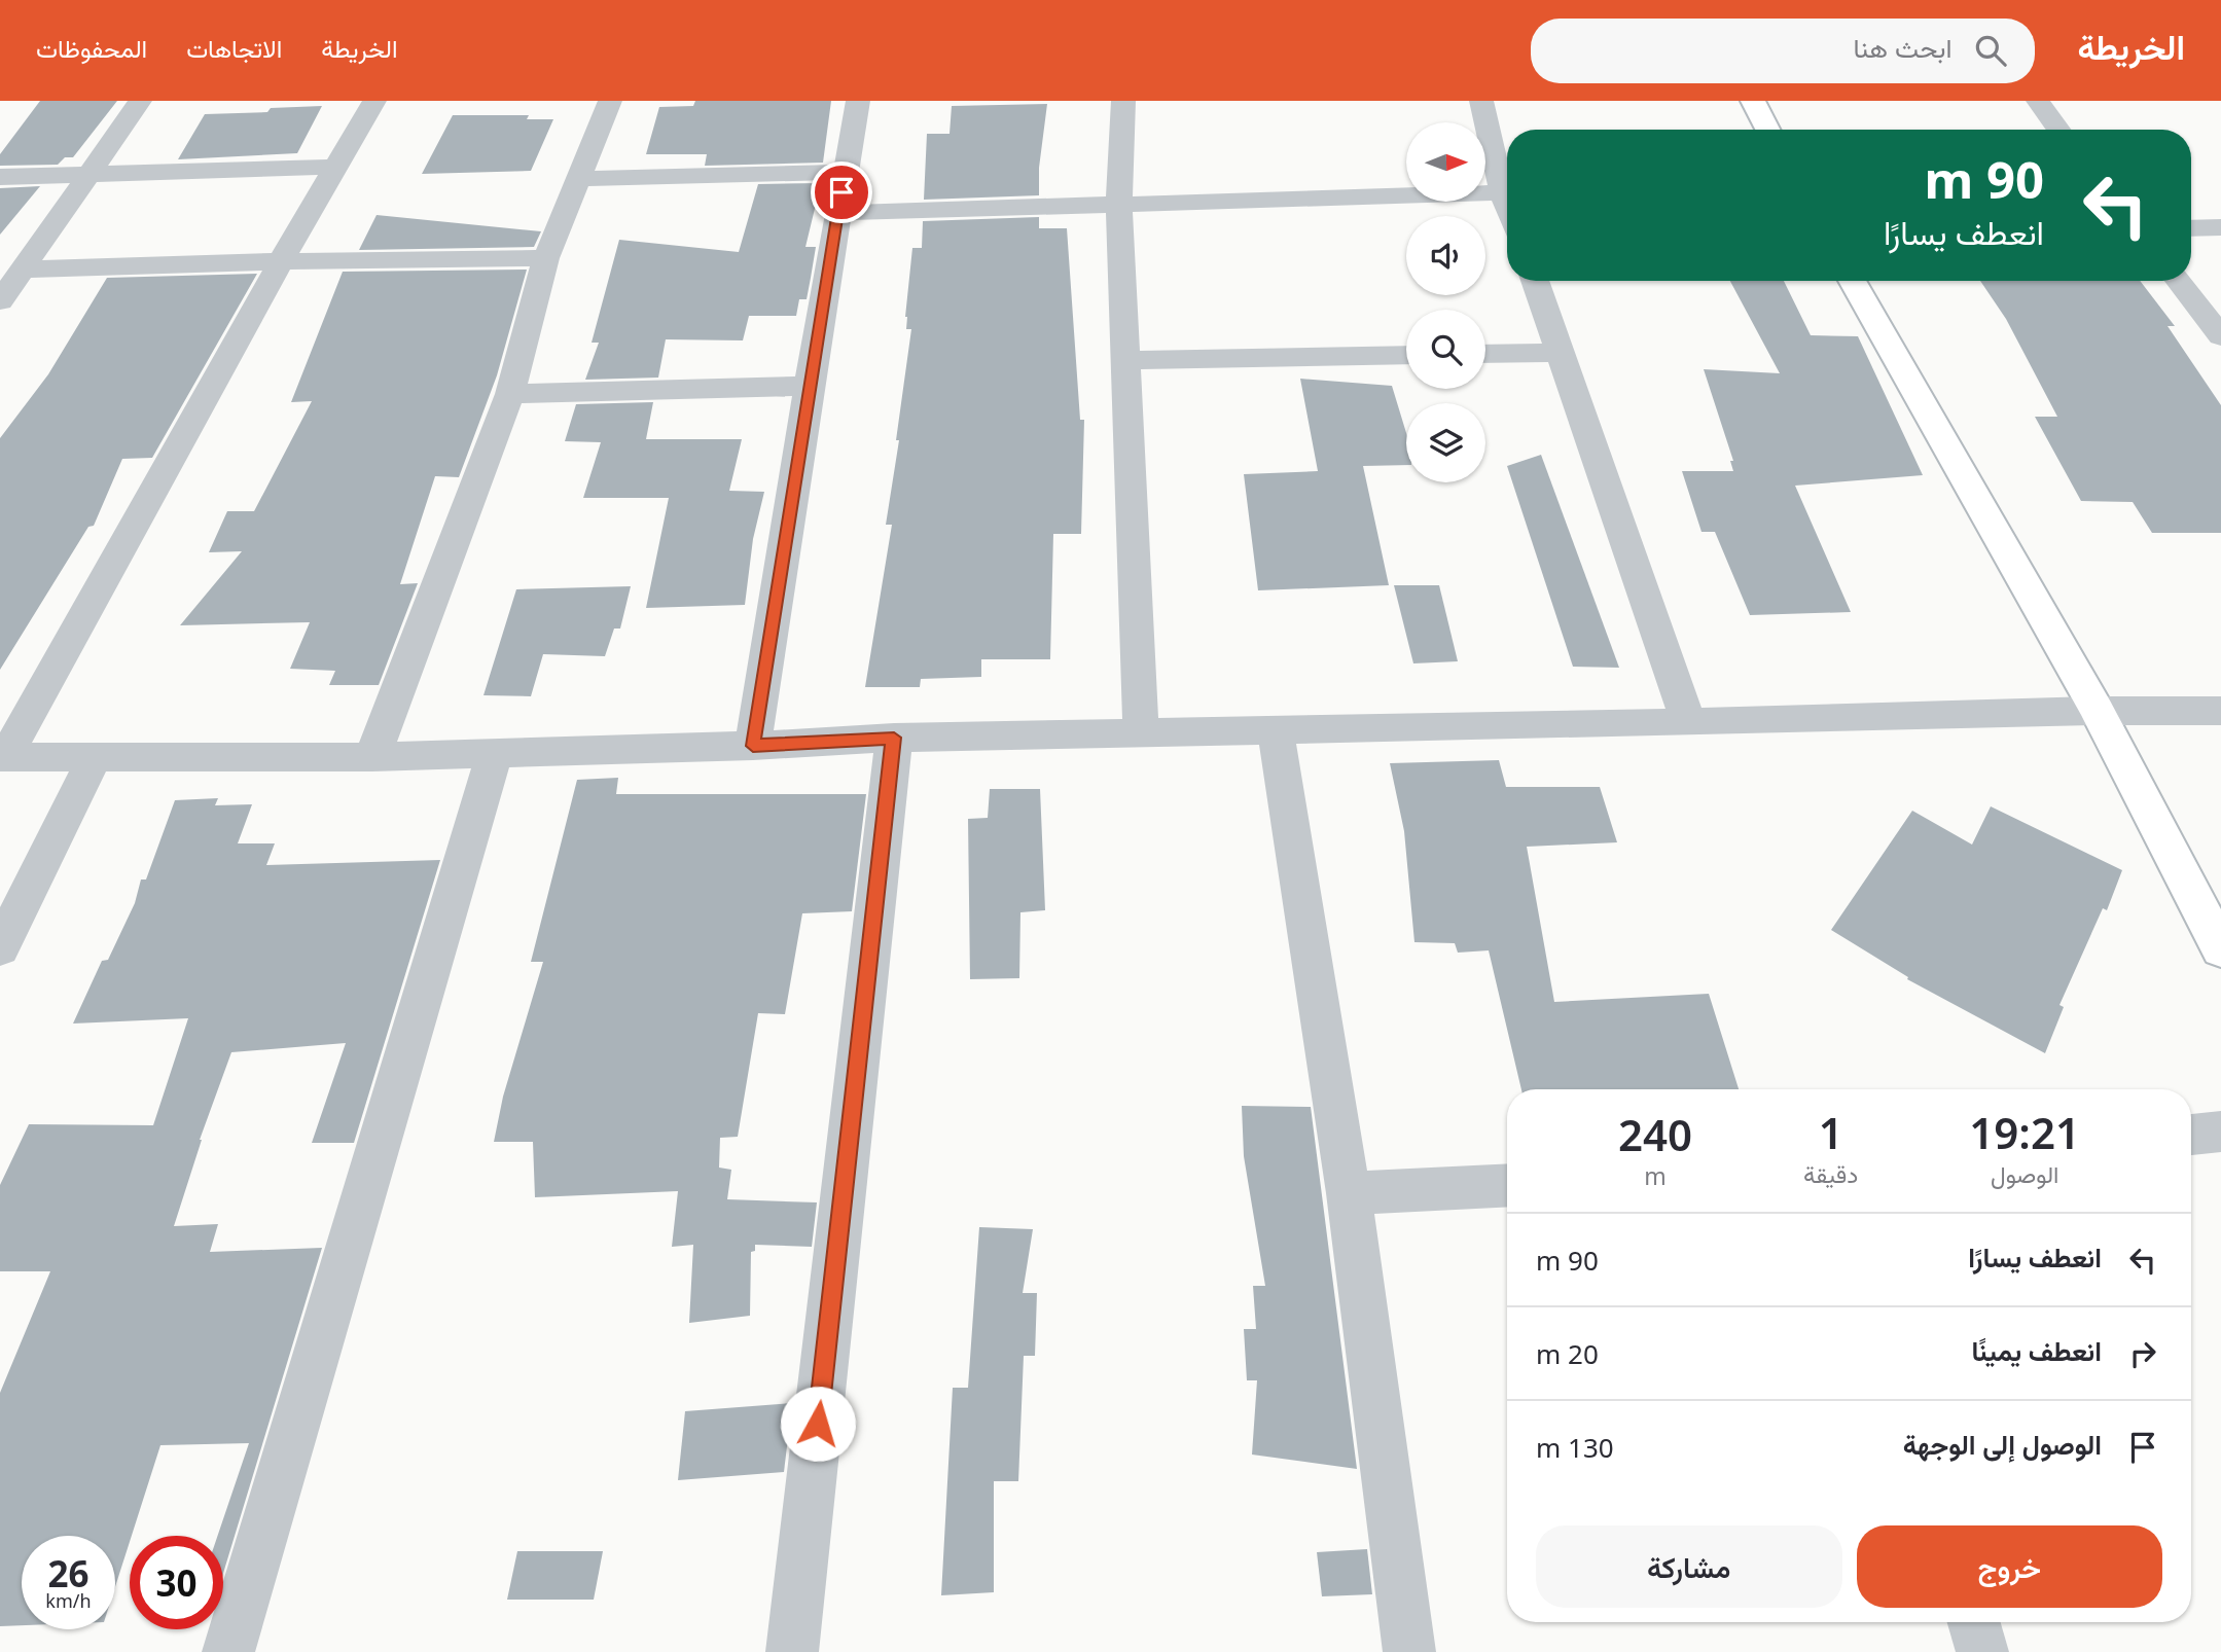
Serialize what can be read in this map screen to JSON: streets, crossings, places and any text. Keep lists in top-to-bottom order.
{
  "north": "right",
  "page": {
    "header": "الخريطة",
    "search": "ابحث هنا",
    "nav": ["الخريطة", "الاتجاهات", "المحفوظات"],
    "turn": ["90 m", "انعطف يسارًا"],
    "eta": [
      "19:21",
      "الوصول",
      "1",
      "دقيقة",
      "240",
      "m"
    ],
    "list": [
      {
        "name": "انعطف يسارًا",
        "value": "90 m"
      },
      {
        "name": "انعطف يمينًا",
        "value": "20 m"
      },
      {
        "name": "الوصول إلى الوجهة",
        "value": "130 m"
      }
    ],
    "buttons": ["خروج", "مشاركة"],
    "speed": "26 km/h",
    "limit": "30"
  }
}
